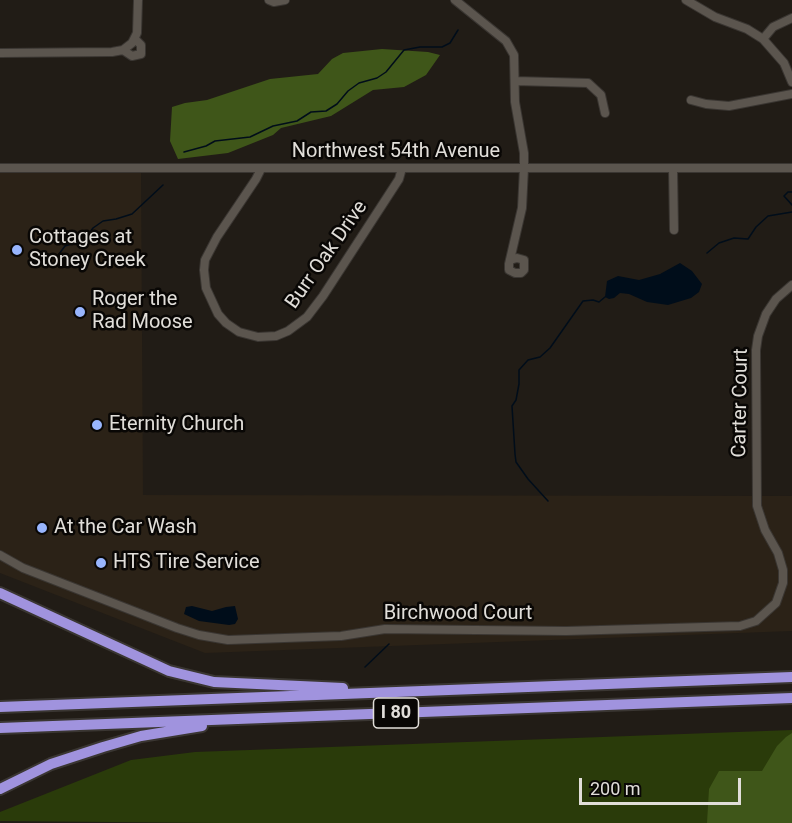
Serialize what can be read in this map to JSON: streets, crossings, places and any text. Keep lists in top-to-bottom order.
{
  "streets": {
    "highway": ["I 80"],
    "street": [
      "Northwest 54th Avenue",
      "Burr Oak Drive",
      "Carter Court",
      "Birchwood Court"
    ]
  },
  "crossings": [
    ["Northwest 54th Avenue", "Burr Oak Drive"],
    ["Carter Court", "Birchwood Court"]
  ],
  "places": [
    "Cottages at Stoney Creek",
    "Roger the Rad Moose",
    "Eternity Church",
    "At the Car Wash",
    "HTS Tire Service"
  ],
  "scale_bar": "200 m"
}
